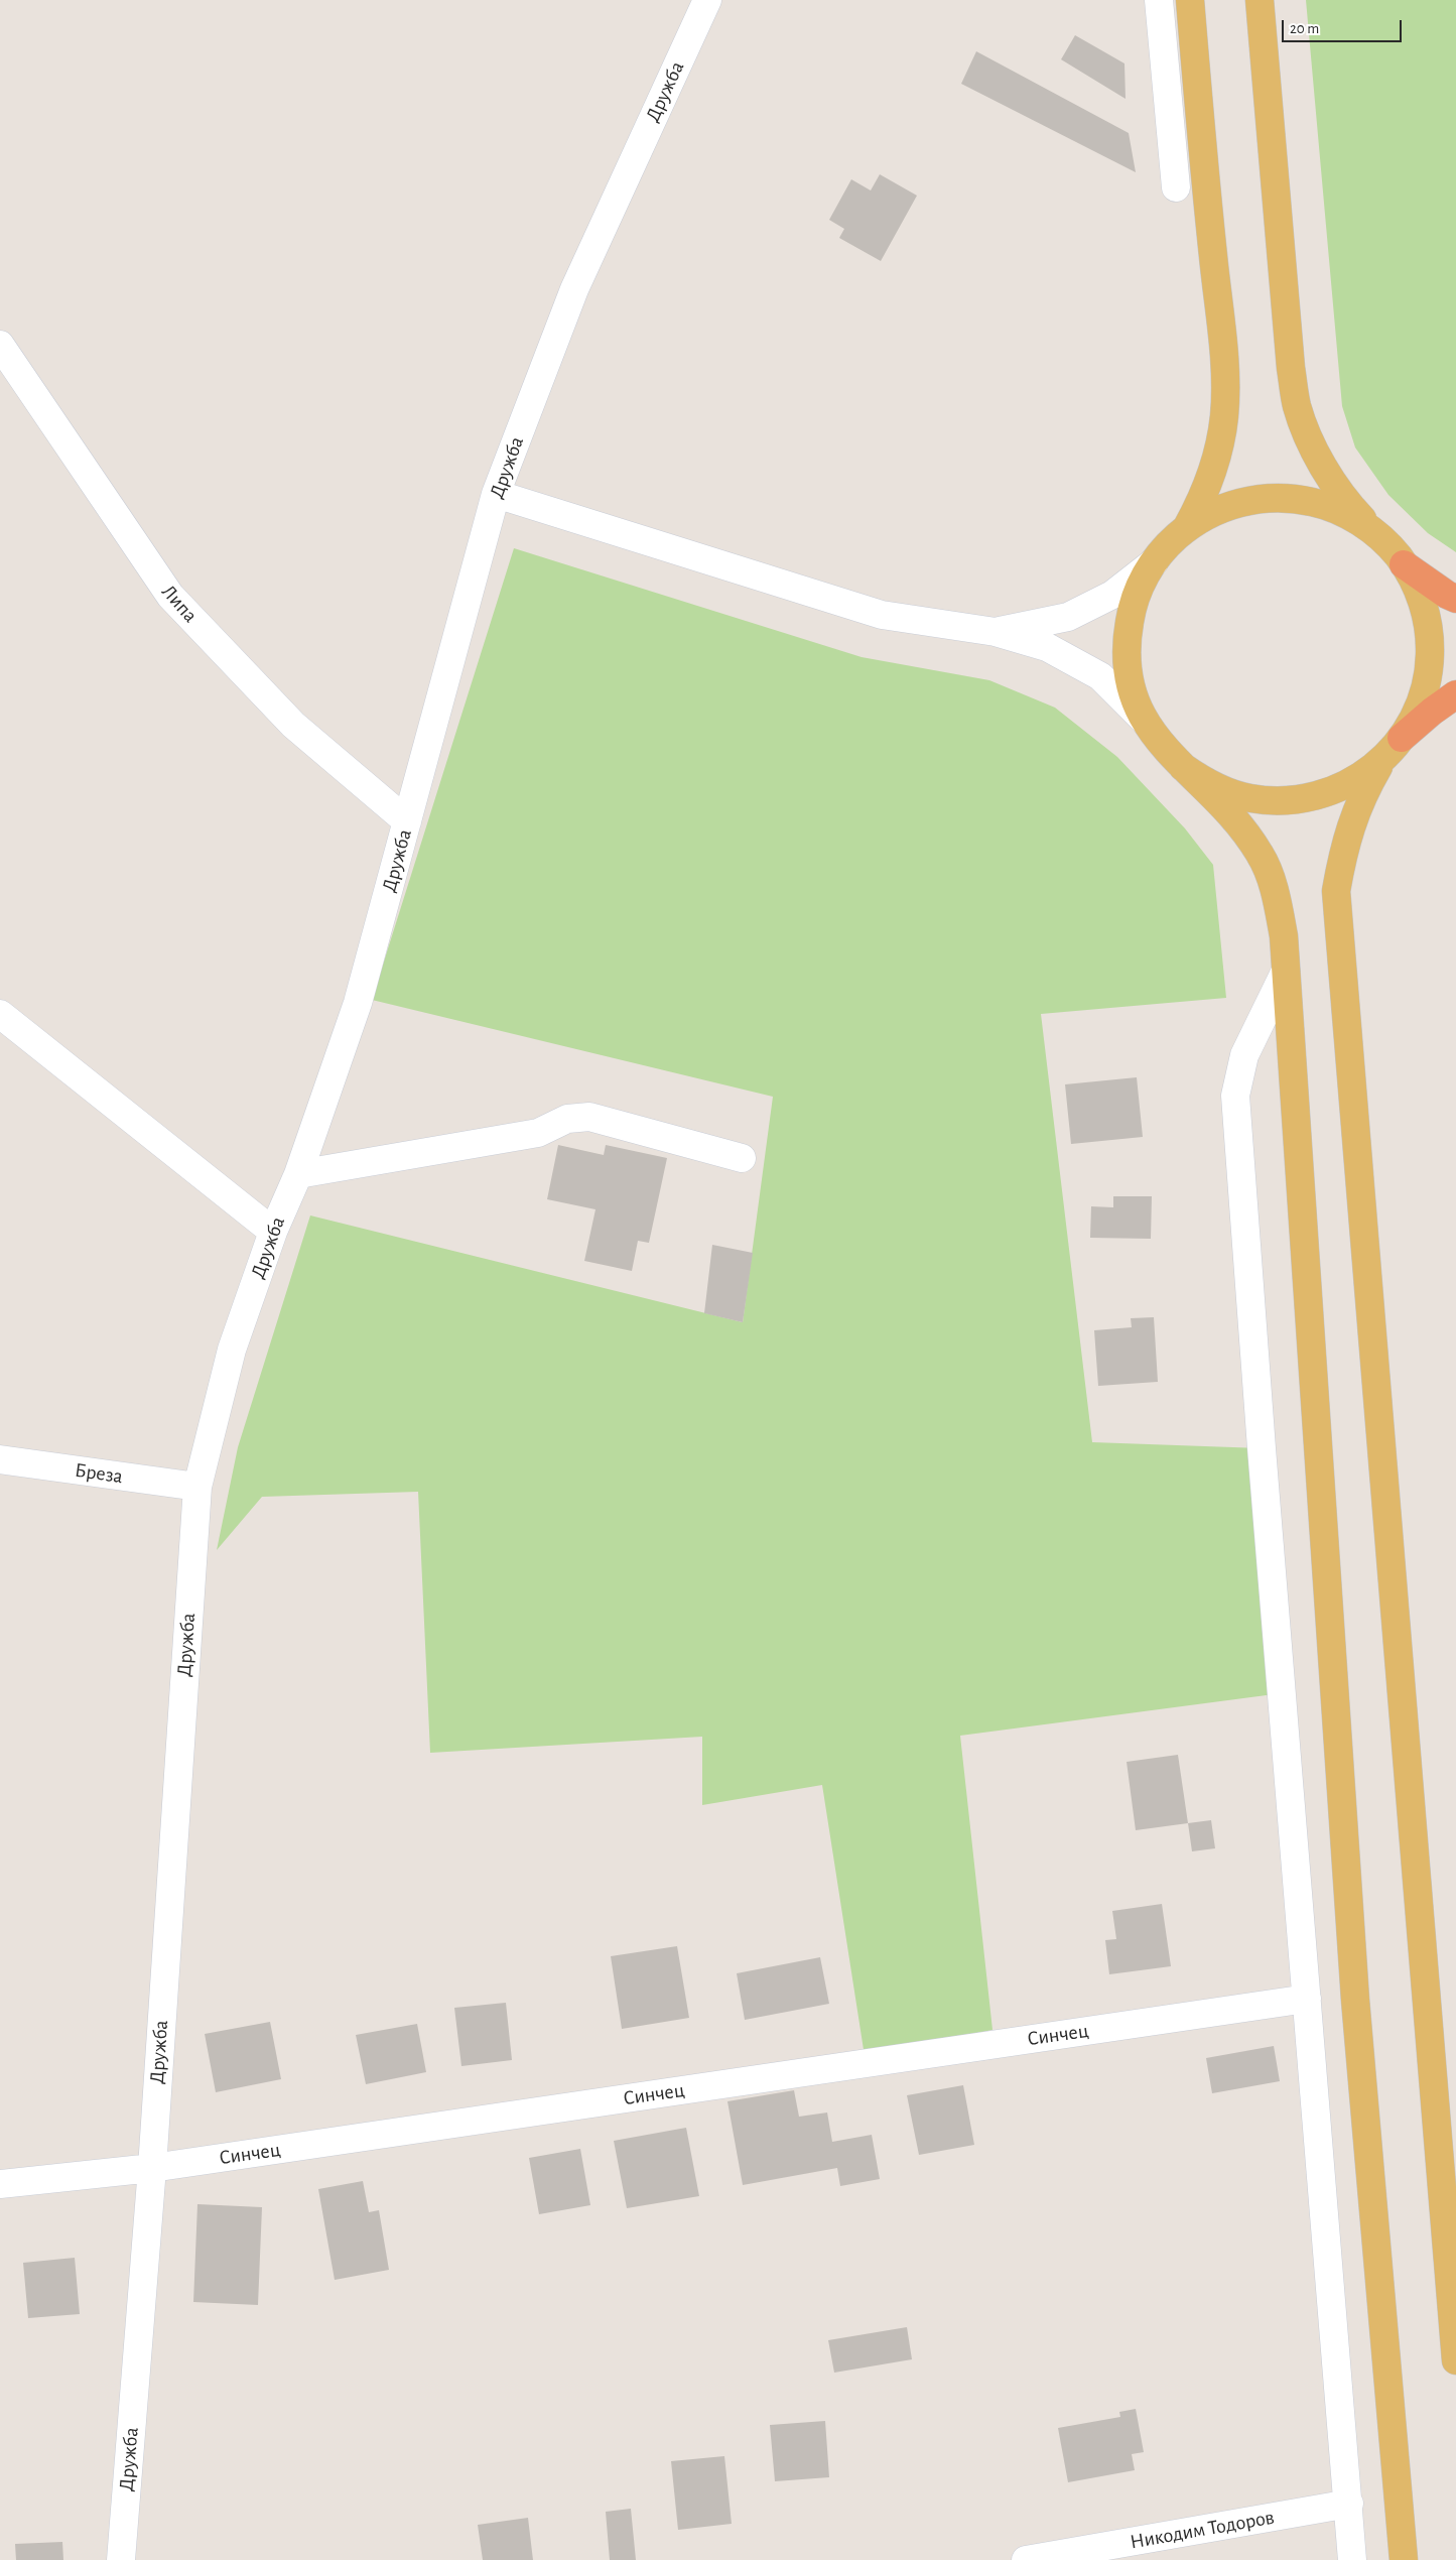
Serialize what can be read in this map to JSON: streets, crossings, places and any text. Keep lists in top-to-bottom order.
{
  "streets": {
    "street": [
      "Дружба",
      "Липа",
      "Бреза",
      "Синчец",
      "Никодим Тодоров"
    ]
  },
  "crossings": [
    ["Дружба", "Липа"],
    ["Дружба", "Бреза"],
    ["Дружба", "Синчец"]
  ],
  "scale_bar": "20 m"
}
